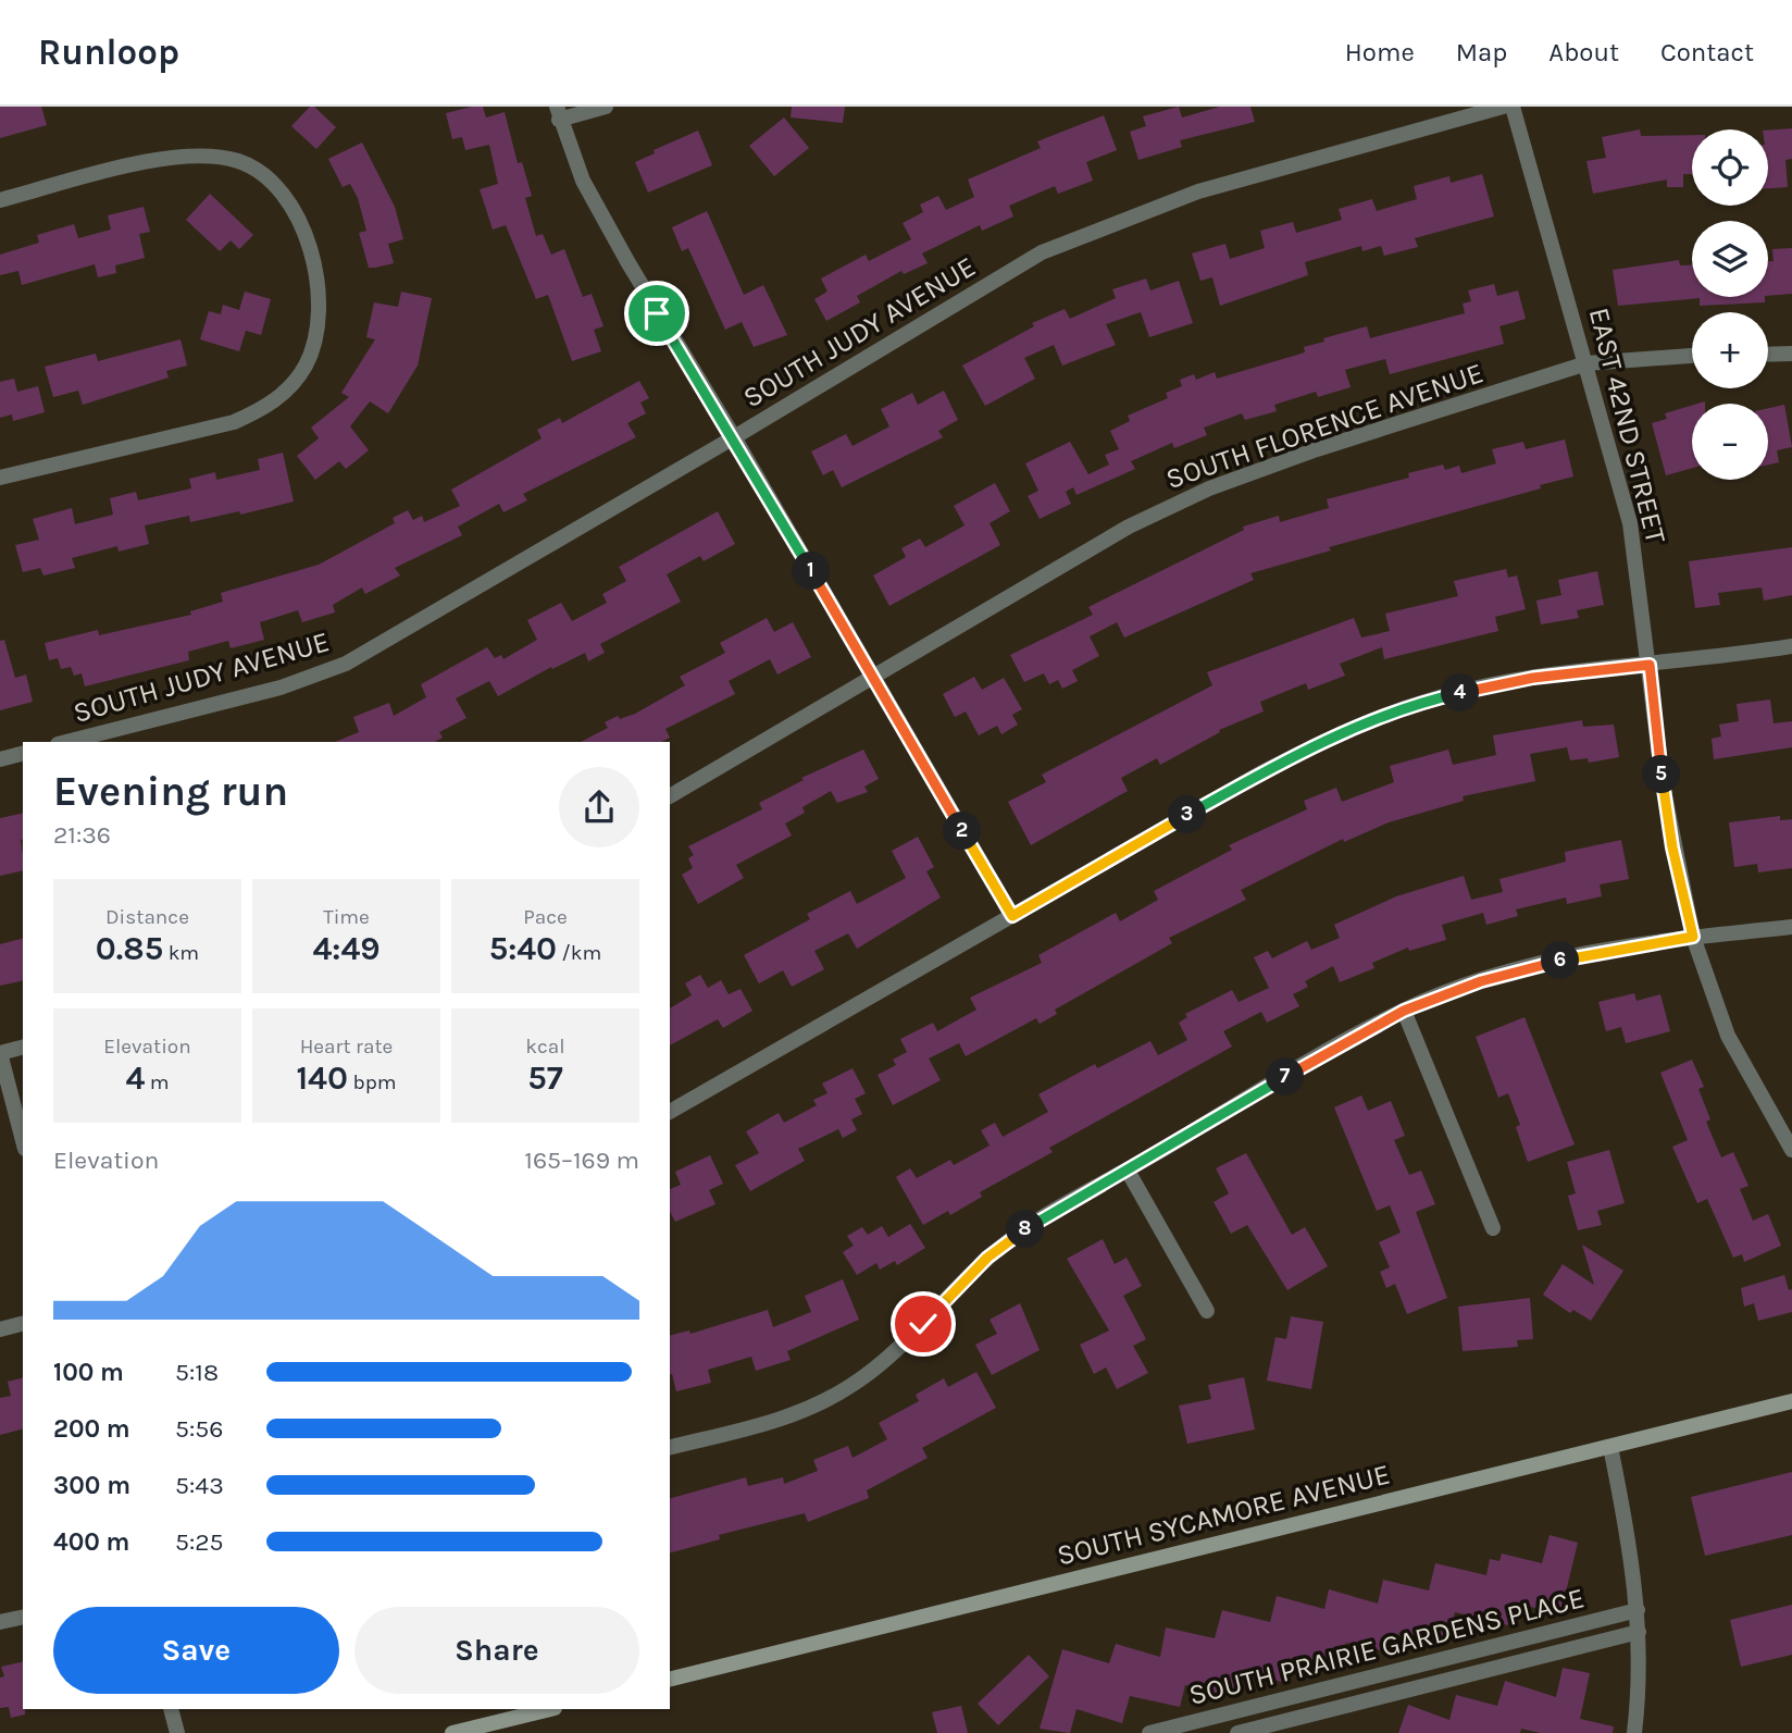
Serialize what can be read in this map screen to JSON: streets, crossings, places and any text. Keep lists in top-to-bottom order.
{
  "streets": {
    "main road": ["SOUTH SYCAMORE AVENUE"],
    "street": [
      "SOUTH JUDY AVENUE",
      "SOUTH FLORENCE AVENUE",
      "EAST 42ND STREET",
      "SOUTH PRAIRIE GARDENS PLACE"
    ]
  },
  "crossings": [
    ["SOUTH FLORENCE AVENUE", "EAST 42ND STREET"]
  ],
  "page": {
    "header": "Runloop",
    "nav": [
      "Home",
      "Map",
      "About",
      "Contact"
    ],
    "map_buttons": ["+", "−"],
    "pins": [
      "1",
      "4",
      "5",
      "3",
      "2",
      "6",
      "7",
      "8"
    ],
    "heading": ["Evening run", "21:36"],
    "stats": [
      ["Distance", "0.85 km"],
      ["Time", "4:49"],
      ["Pace", "5:40 /km"],
      ["Elevation", "4 m"],
      ["Heart rate", "140 bpm"],
      ["kcal", "57"]
    ],
    "chart": ["Elevation", "165–169 m"],
    "list": [
      {
        "name": "100 m",
        "note": "5:18"
      },
      {
        "name": "200 m",
        "note": "5:56"
      },
      {
        "name": "300 m",
        "note": "5:43"
      },
      {
        "name": "400 m",
        "note": "5:25"
      }
    ],
    "buttons": ["Save", "Share"]
  }
}
